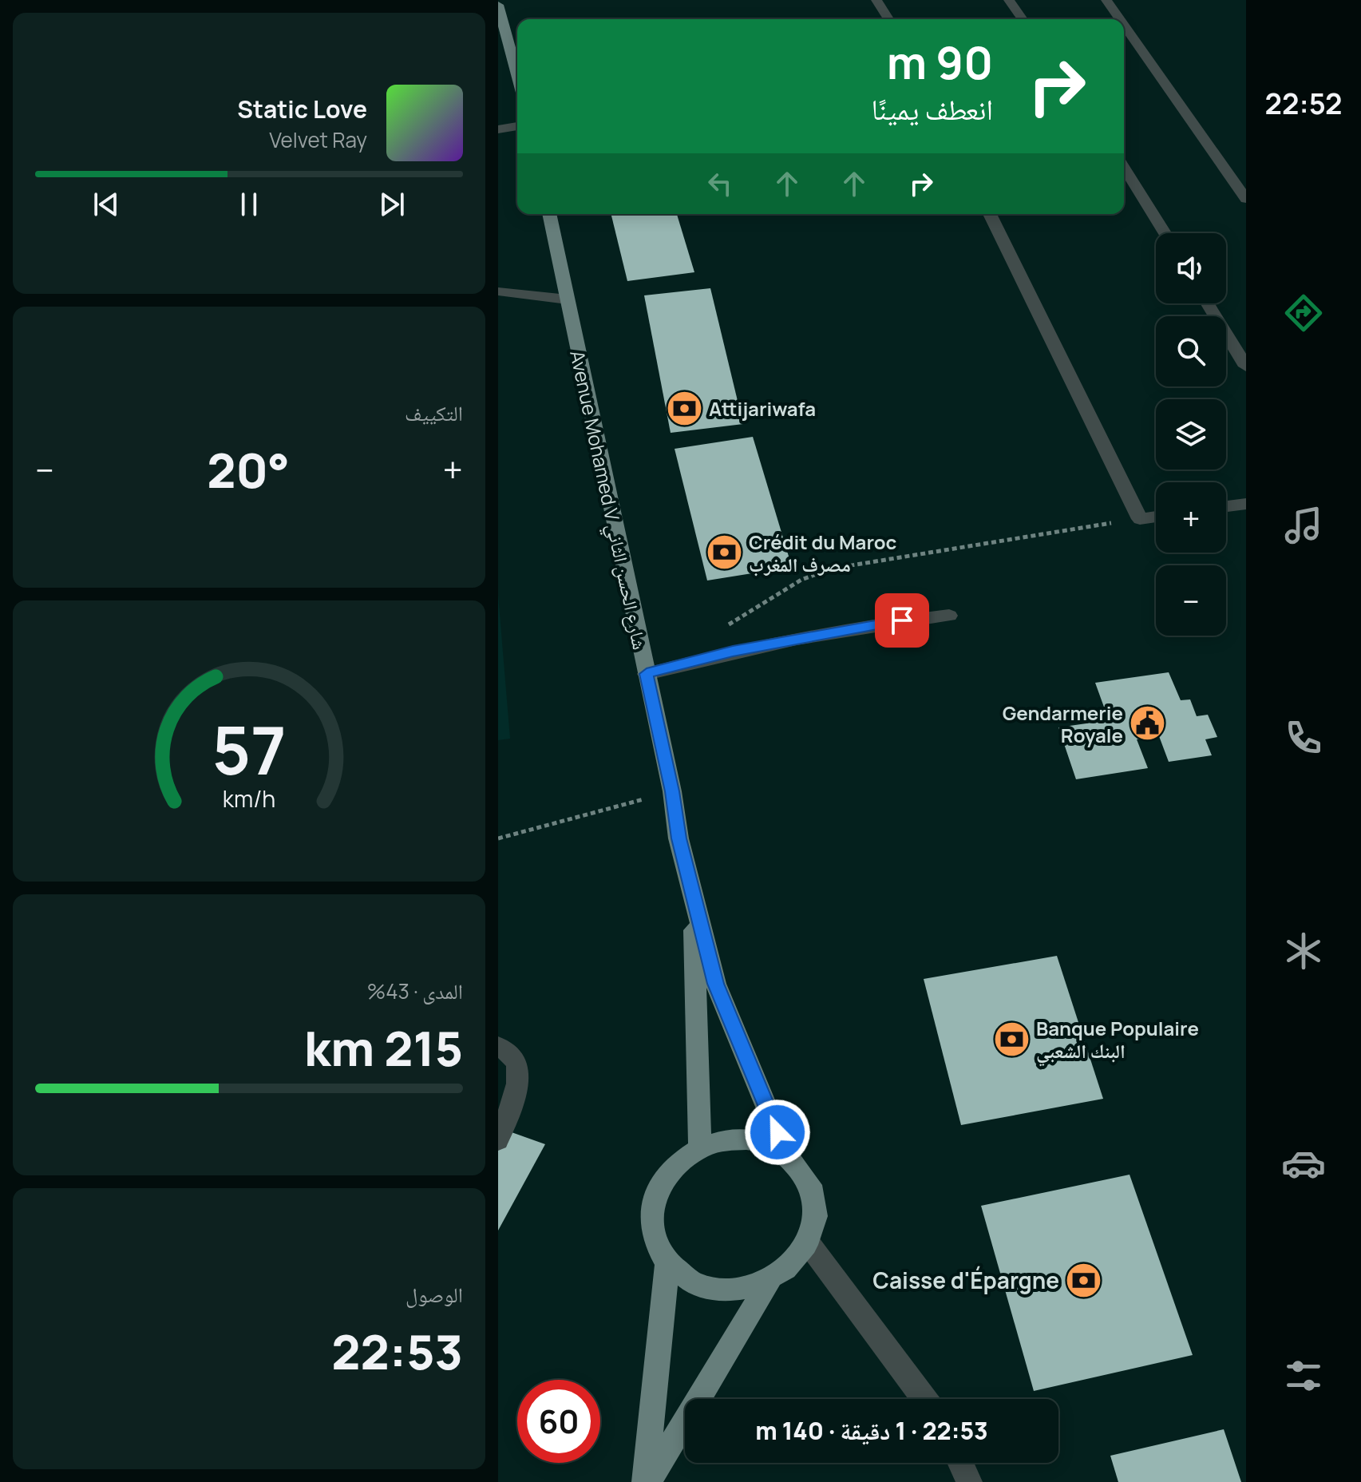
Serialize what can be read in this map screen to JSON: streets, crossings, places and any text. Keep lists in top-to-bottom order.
{
  "streets": {
    "main road": ["Avenue Mohamed V شارع الحسن الثاني"]
  },
  "places": {
    "bank": [
      "Attijariwafa",
      "Crédit du Maroc مصرف المغرب",
      "Banque Populaire البنك الشعبي",
      "Caisse d'Épargne"
    ],
    "public building": ["Gendarmerie Royale"]
  },
  "page": {
    "tabs": "22:52",
    "turn": ["90 m", "انعطف يمينًا"],
    "song": ["Static Love", "Velvet Ray"],
    "map_buttons": ["+", "−"],
    "tile": [
      "التكييف",
      ["المدى · 43%", "215 km"],
      ["الوصول", "22:53"]
    ],
    "heat": ["−", "20°", "+"],
    "limit": "60",
    "trip": "22:53 · 1 دقيقة · 140 m",
    "gauge": ["57", "km/h"]
  }
}
